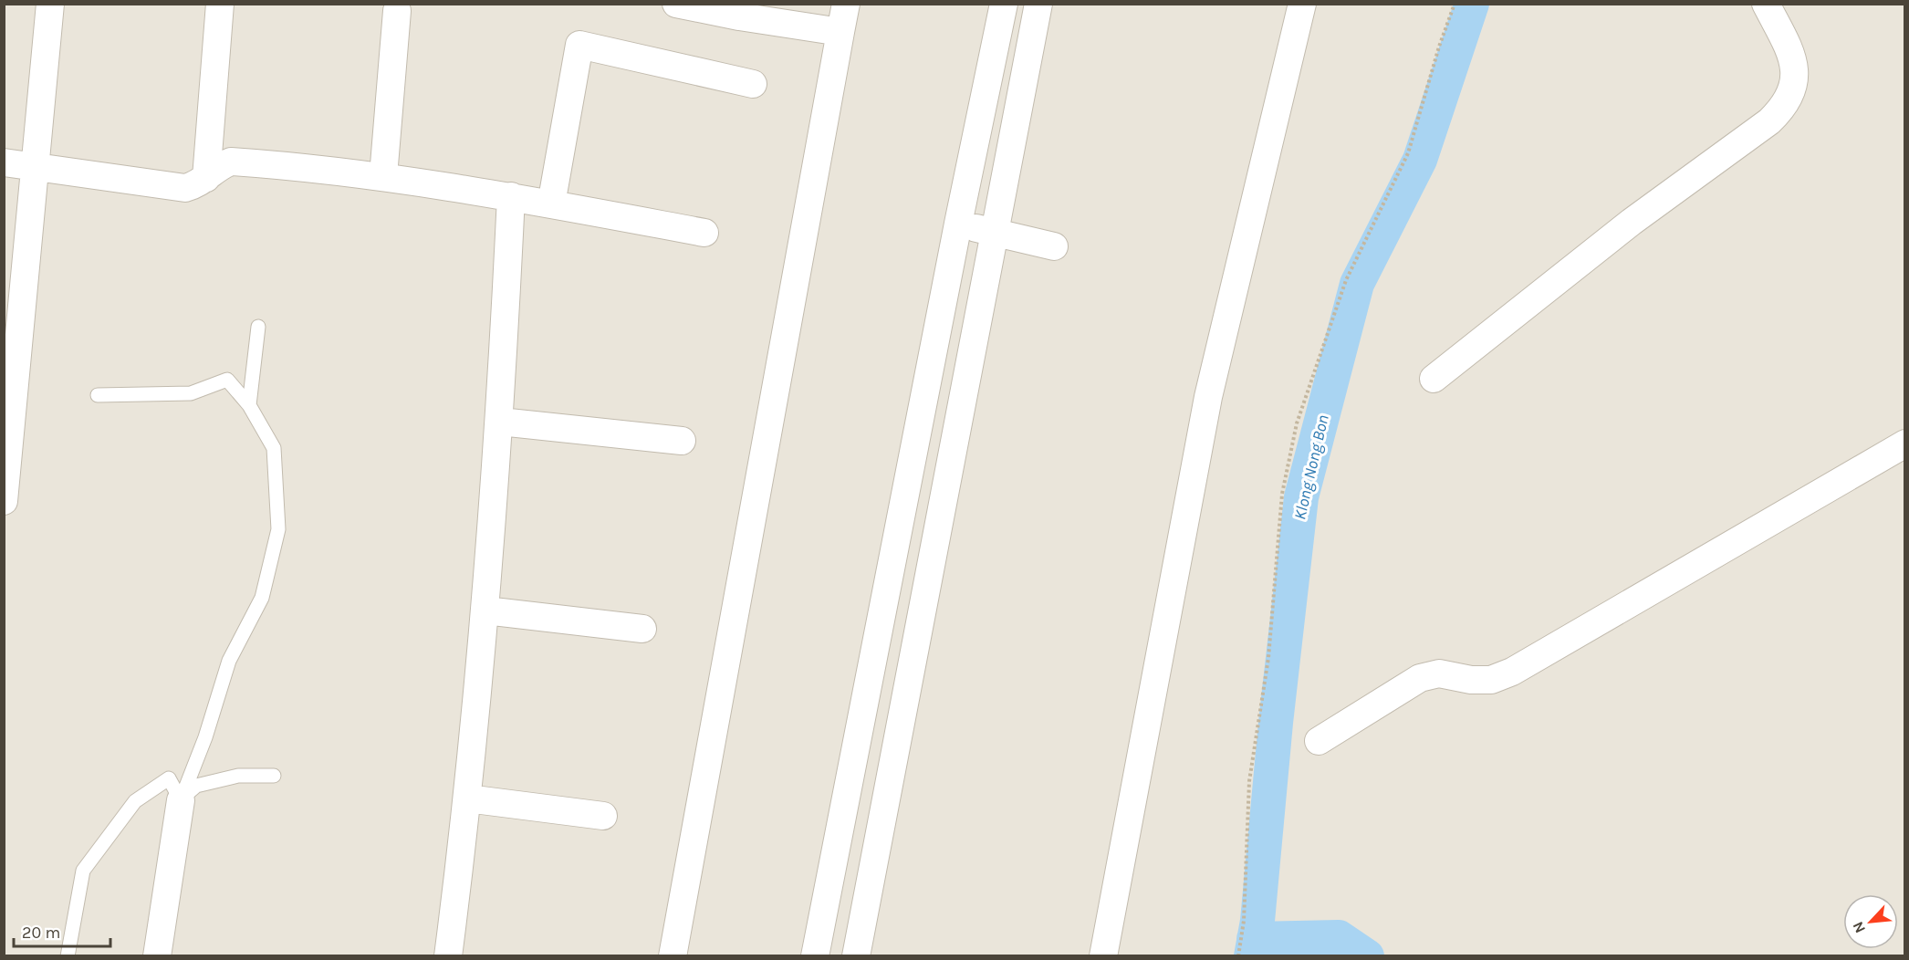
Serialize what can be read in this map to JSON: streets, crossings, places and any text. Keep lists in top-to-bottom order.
{
  "water": ["Klong Nong Bon"],
  "scale_bar": "20 m",
  "north": "bottom left"
}
